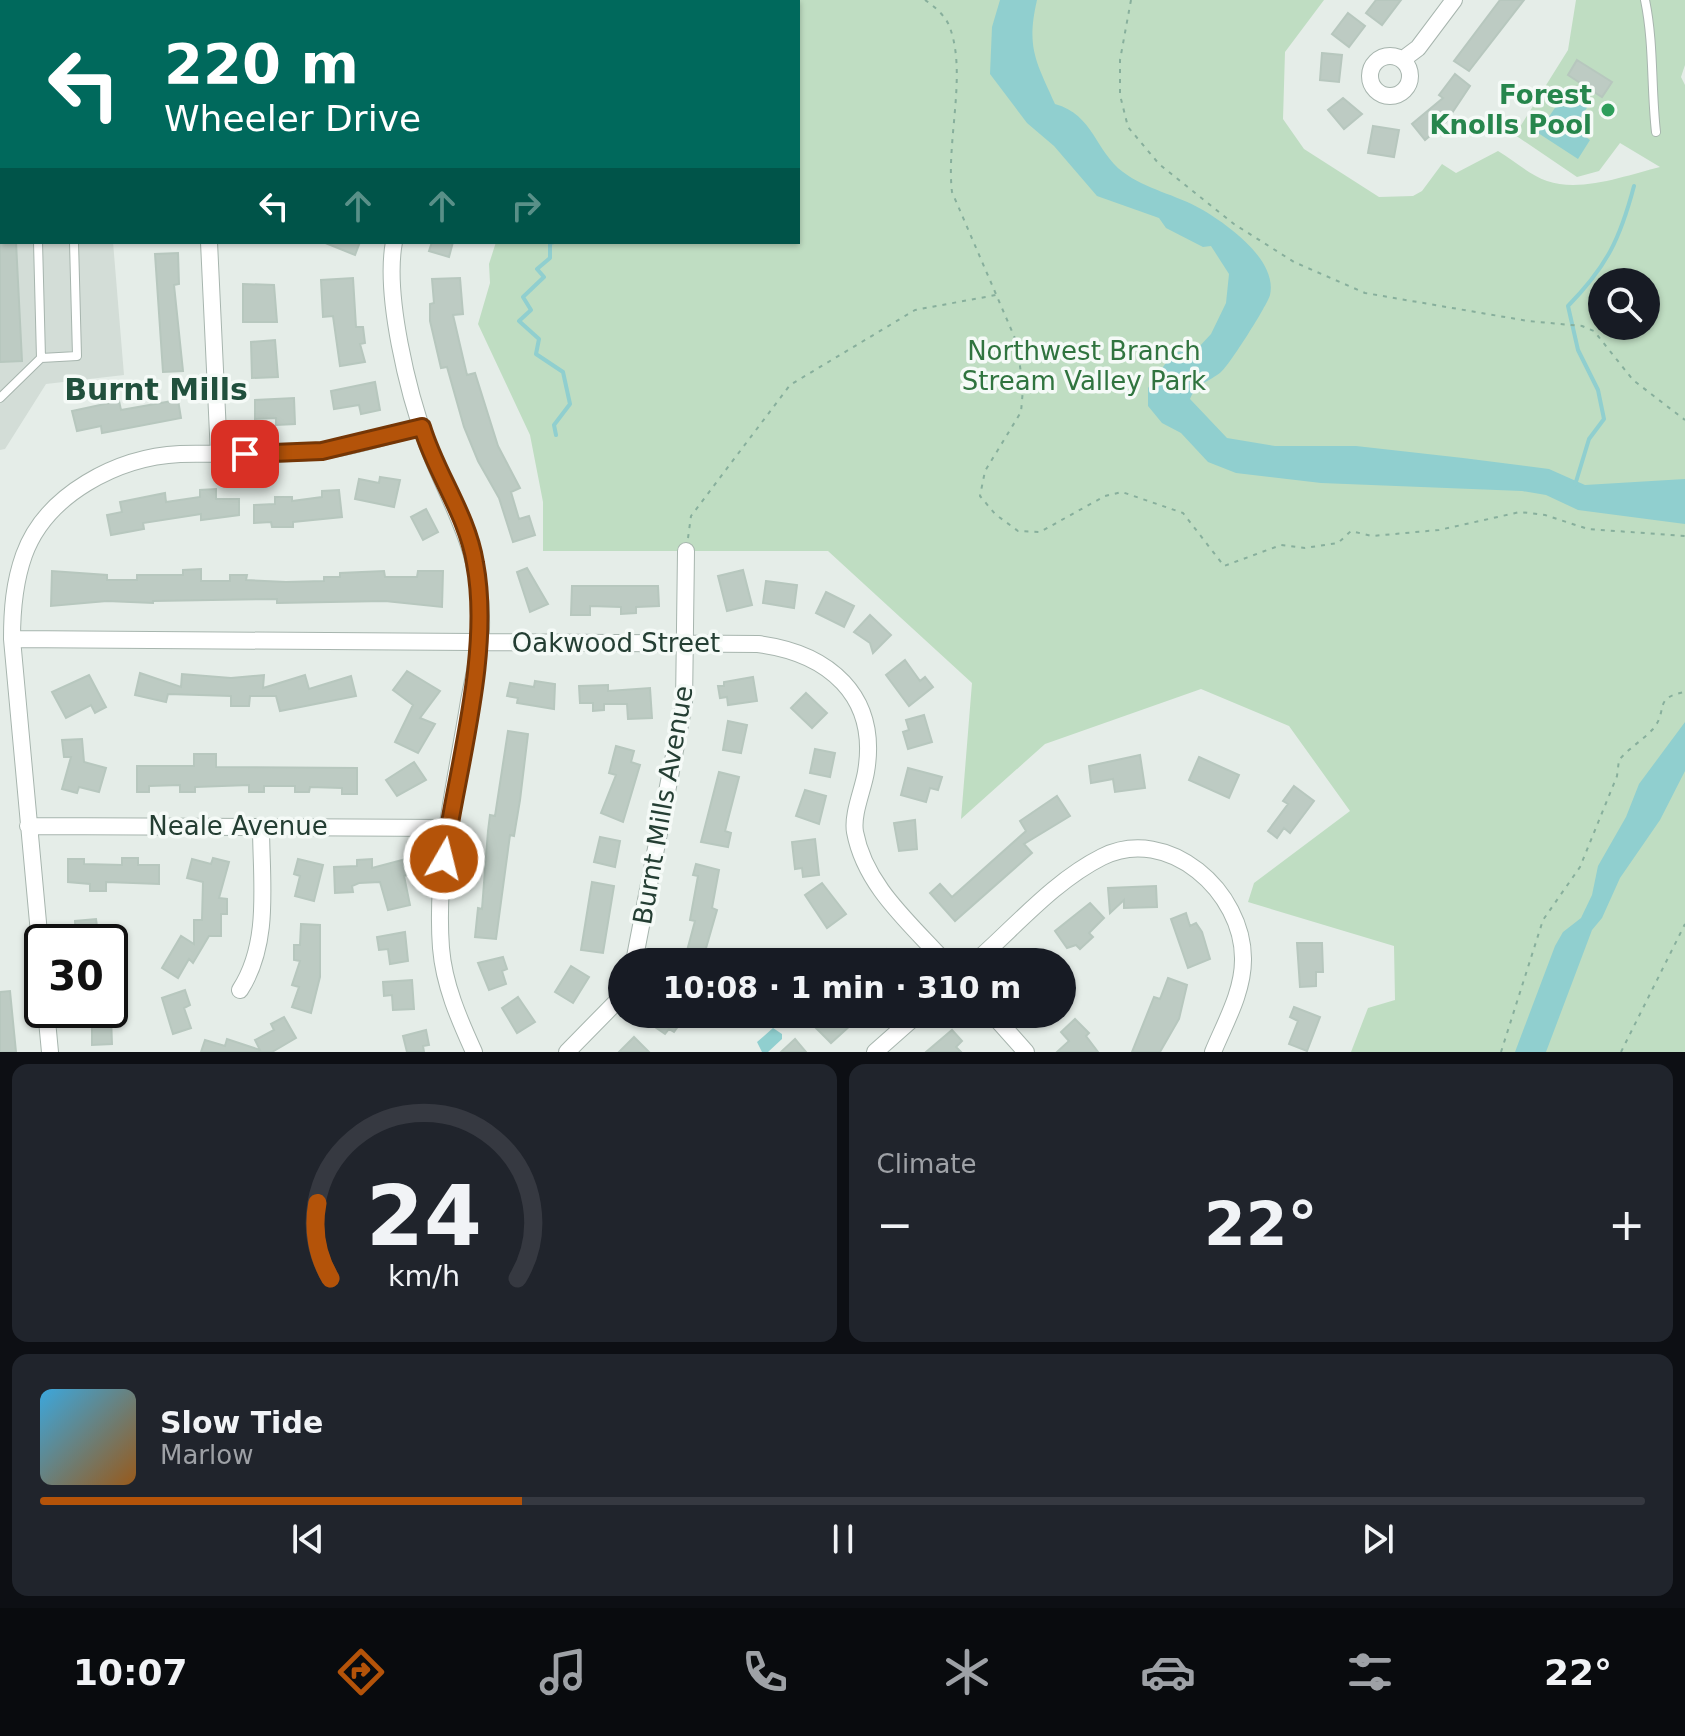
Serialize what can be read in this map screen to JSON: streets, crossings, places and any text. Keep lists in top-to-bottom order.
{
  "streets": {
    "street": ["Oakwood Street", "Burnt Mills Avenue", "Neale Avenue"]
  },
  "crossings": [
    ["Oakwood Street", "Burnt Mills Avenue"]
  ],
  "districts": ["Burnt Mills"],
  "parks": ["Northwest Branch Stream Valley Park"],
  "places": ["Forest Knolls Pool"],
  "page": {
    "turn": ["220 m", "Wheeler Drive"],
    "limit": "30",
    "trip": "10:08 · 1 min · 310 m",
    "tile": "Climate",
    "heat": ["−", "22°", "+"],
    "song": ["Slow Tide", "Marlow"],
    "tabs": ["10:07", "22°"],
    "gauge": ["24", "km/h"]
  }
}
